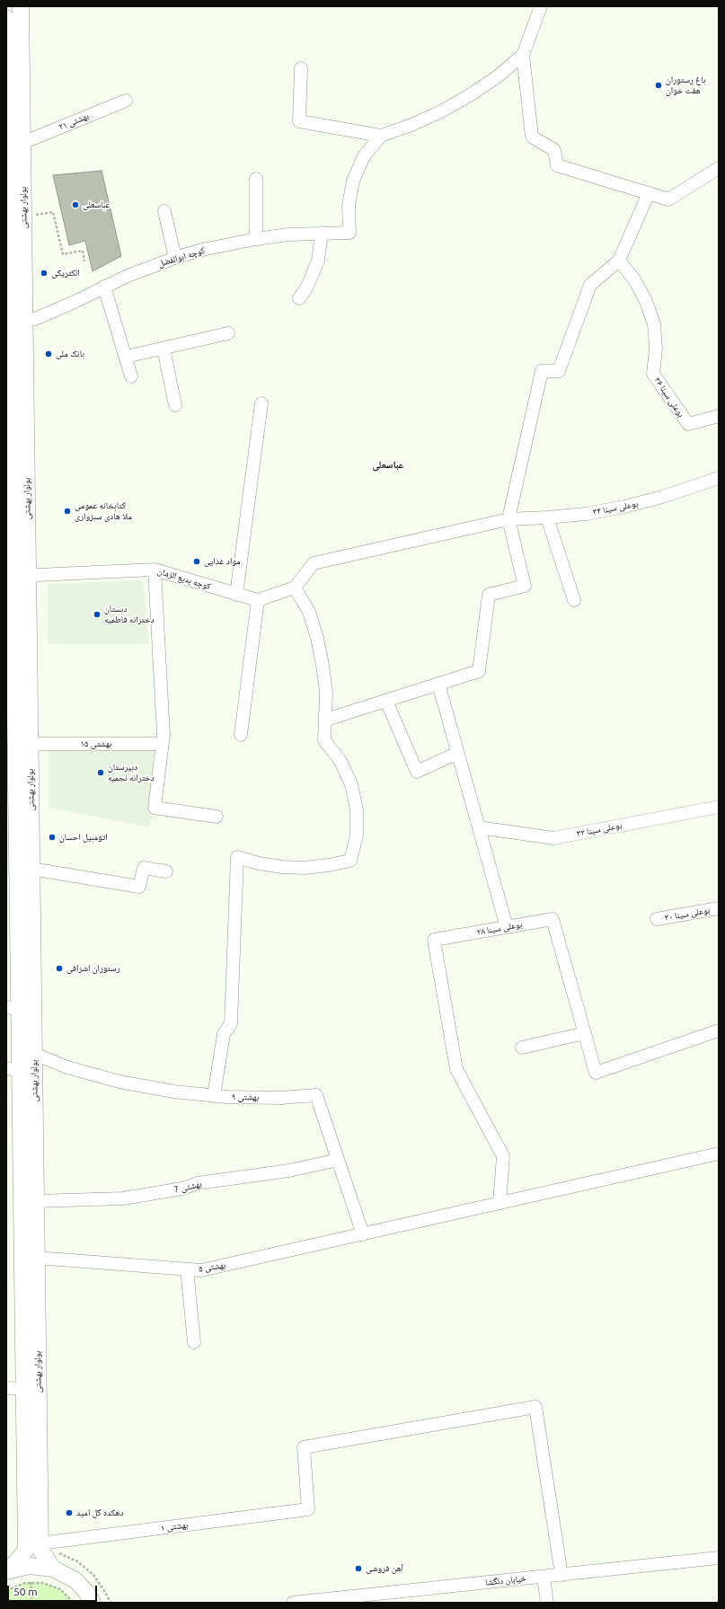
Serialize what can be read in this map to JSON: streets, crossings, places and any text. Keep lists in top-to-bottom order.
{
  "streets": {
    "main road": ["بولوار بهشتی"],
    "street": [
      "بهشتی ۲۱",
      "کوچه ابوالفضل",
      "بوعلی سینا ۳۶",
      "بوعلی سینا ۳۴",
      "کوچه بدیع الزمان",
      "بهشتی ۱۵",
      "بوعلی سینا ۳۲",
      "بوعلی سینا ۳۰",
      "بوعلی سینا ۲۸",
      "بهشتی ۹",
      "بهشتی 7",
      "بهشتی ۵",
      "بهشتی ۱",
      "خیابان دلگشا"
    ]
  },
  "crossings": [
    ["بهشتی ۲۱", "بولوار بهشتی"],
    ["بولوار بهشتی", "کوچه ابوالفضل"],
    ["بولوار بهشتی", "کوچه بدیع الزمان"],
    ["بولوار بهشتی", "بهشتی ۱۵"],
    ["بولوار بهشتی", "بهشتی ۹"],
    ["بولوار بهشتی", "بهشتی 7"],
    ["بولوار بهشتی", "بهشتی ۵"],
    ["بولوار بهشتی", "بهشتی ۱"],
    ["بوعلی سینا ۲۸", "بهشتی ۵"],
    ["بهشتی ۹", "بهشتی 7"],
    ["بهشتی ۹", "بهشتی ۵"],
    ["بهشتی ۱", "خیابان دلگشا"]
  ],
  "districts": ["عباسعلی"],
  "places": [
    "باغ رستوران هفت خوان",
    "عباسعلی",
    "الکتریکی",
    "بانک ملی",
    "کتابخانه عمومی ملا هادی سبزواری",
    "مواد غذایی",
    "دبستان دخترانه فاطمیه",
    "دبیرستان دخترانه نجمیه",
    "اتومبیل احسان",
    "رستوران اشرافی",
    "دهکده گل امید",
    "آهن فروشی"
  ],
  "scale_bar": "50 m"
}
